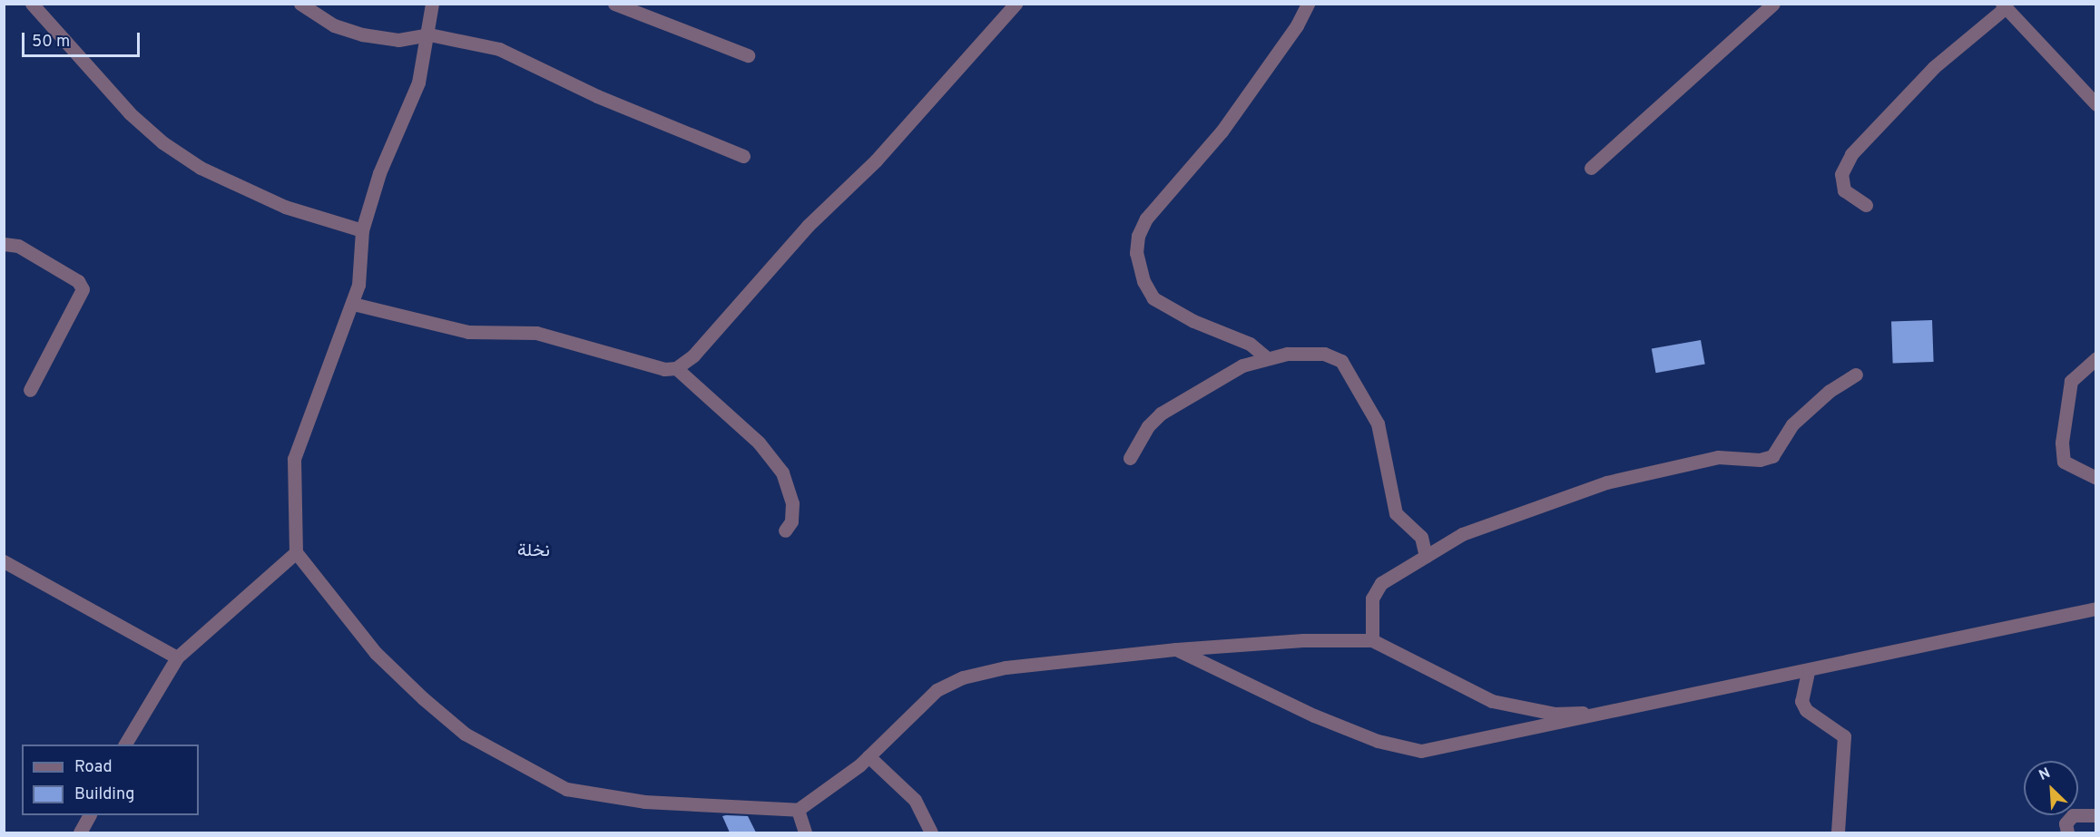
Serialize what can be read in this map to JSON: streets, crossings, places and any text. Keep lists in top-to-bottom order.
{
  "districts": ["نخلة"],
  "legend": ["Road", "Building"],
  "scale_bar": "50 m",
  "north": "top left"
}
